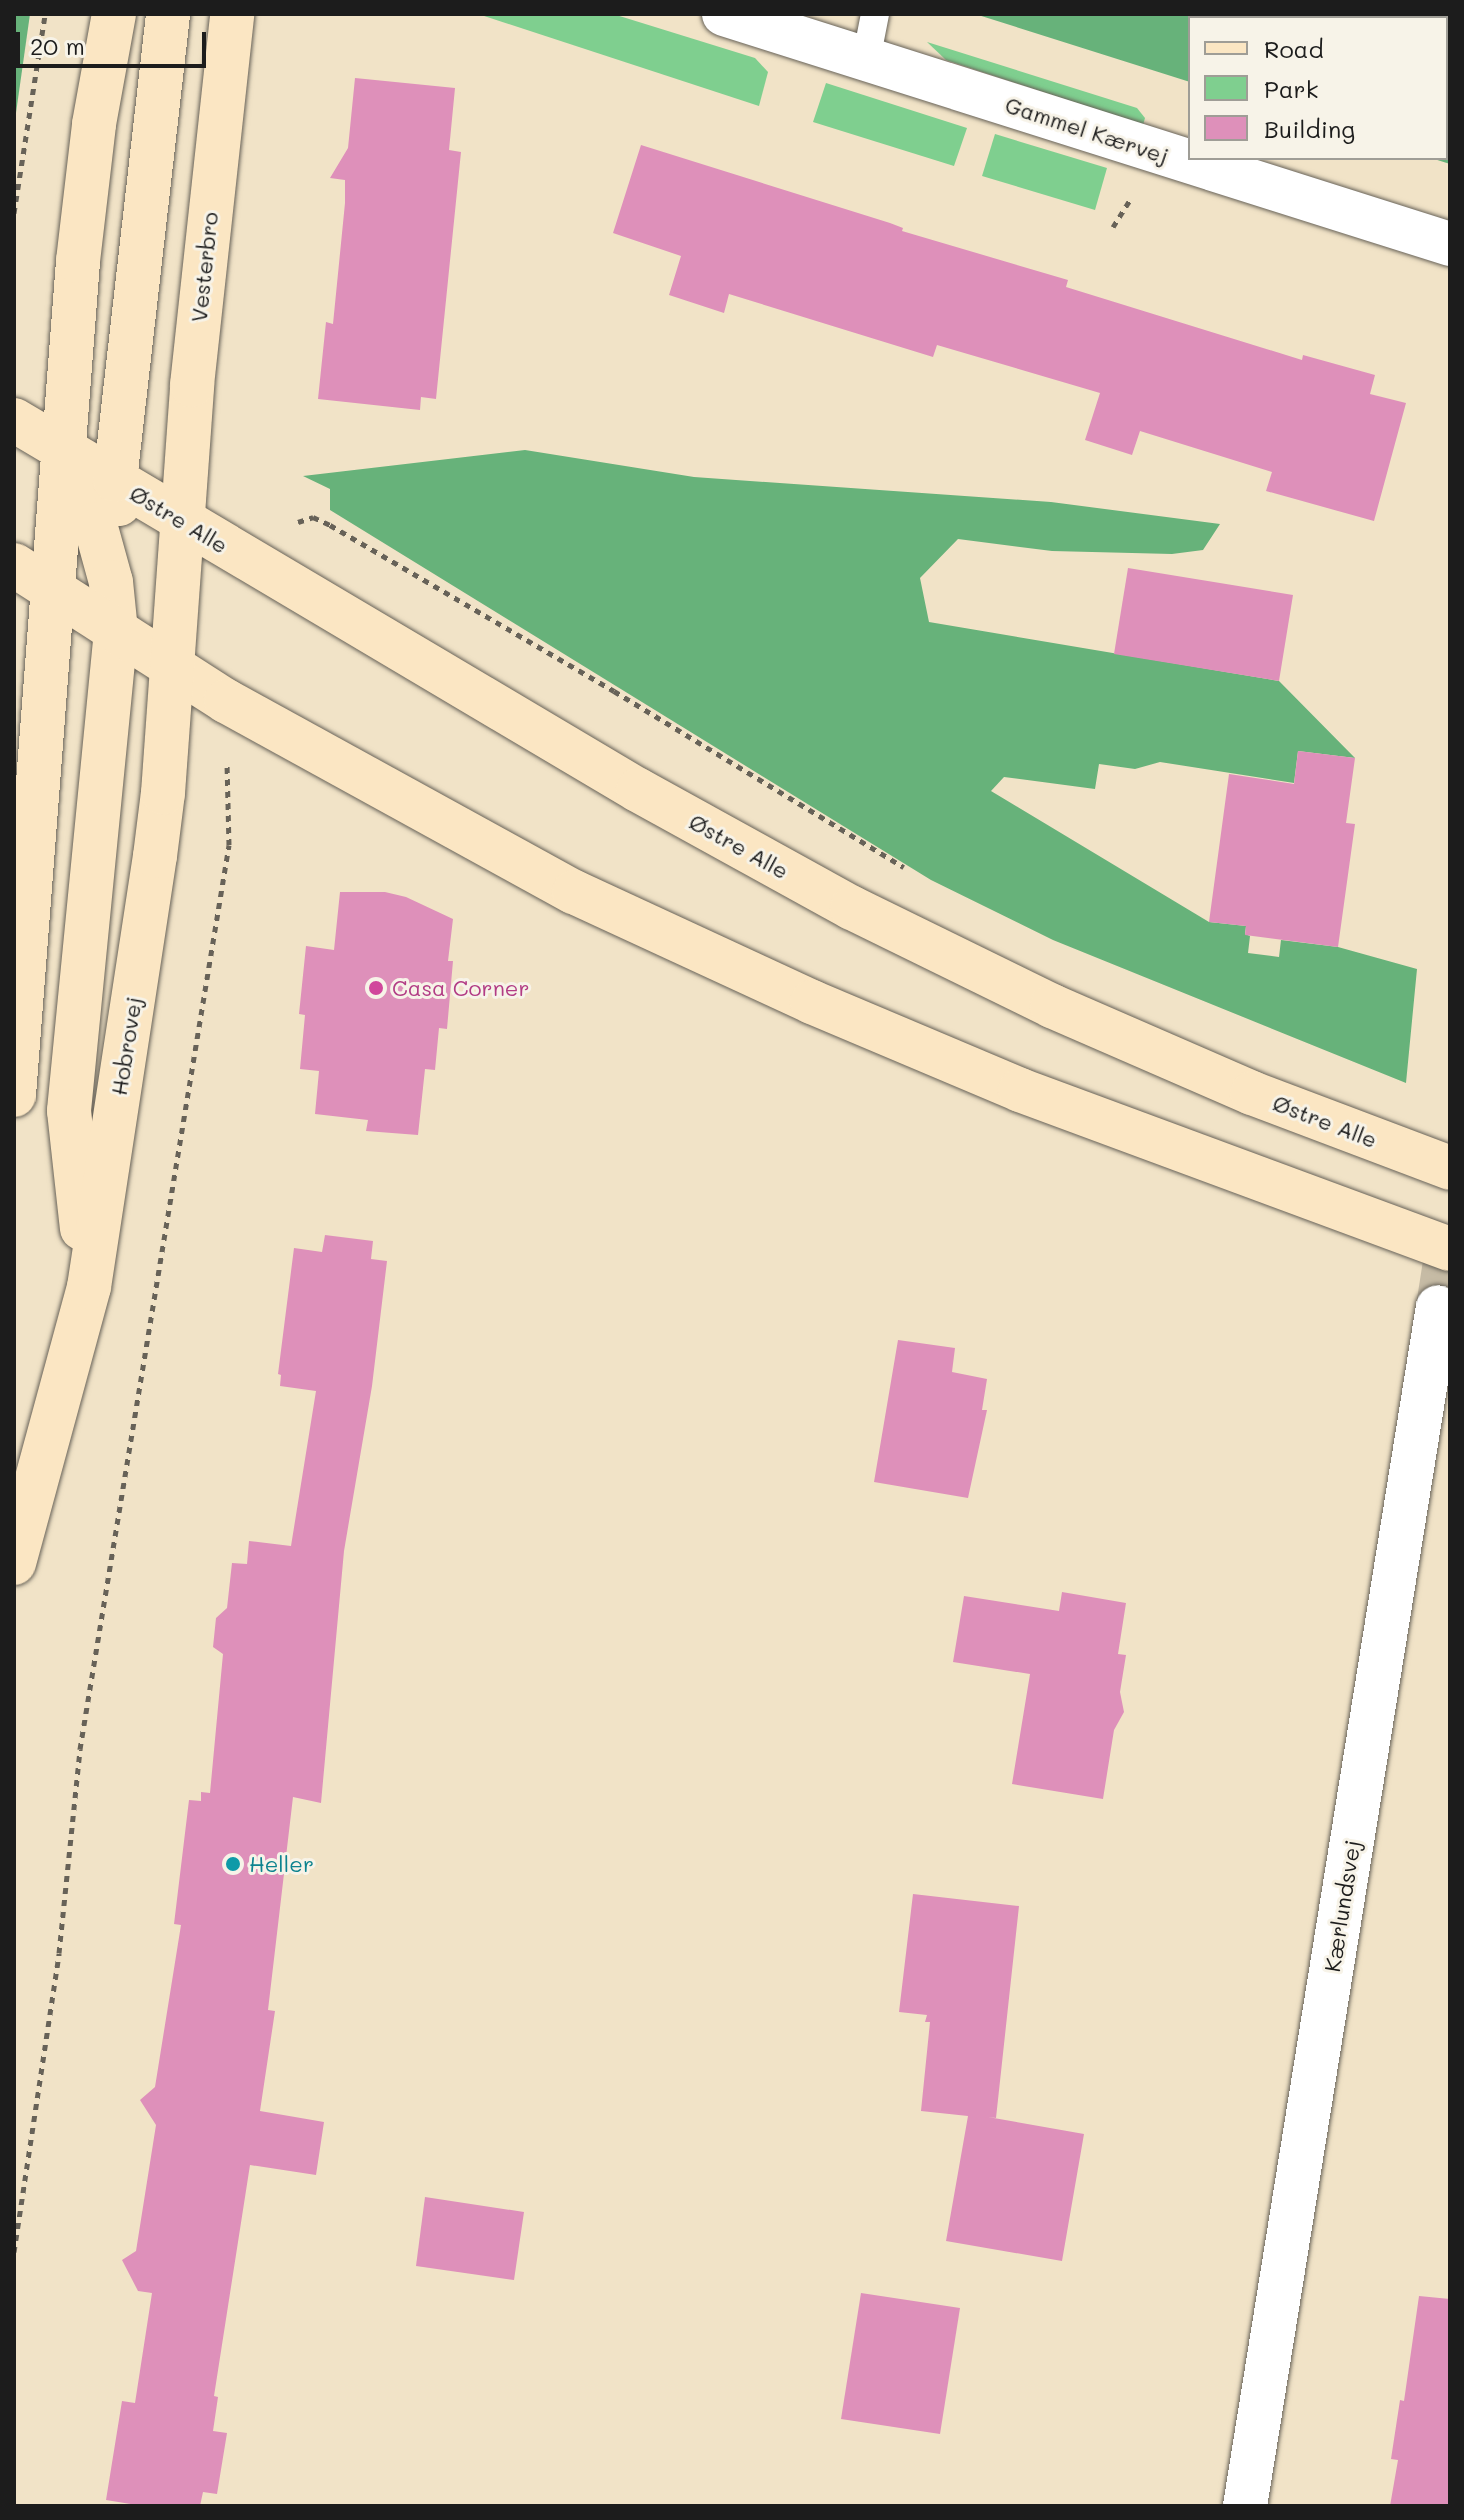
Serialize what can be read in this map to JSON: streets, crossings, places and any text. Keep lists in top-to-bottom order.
{
  "streets": {
    "main road": ["Vesterbro", "Østre Alle", "Hobrovej"],
    "street": ["Gammel Kærvej", "Kærlundsvej"]
  },
  "crossings": [
    ["Vesterbro", "Østre Alle"],
    ["Vesterbro", "Hobrovej"],
    ["Østre Alle", "Hobrovej"]
  ],
  "places": ["Casa Corner", "Heller"],
  "legend": ["Road", "Park", "Building"],
  "scale_bar": "20 m"
}
